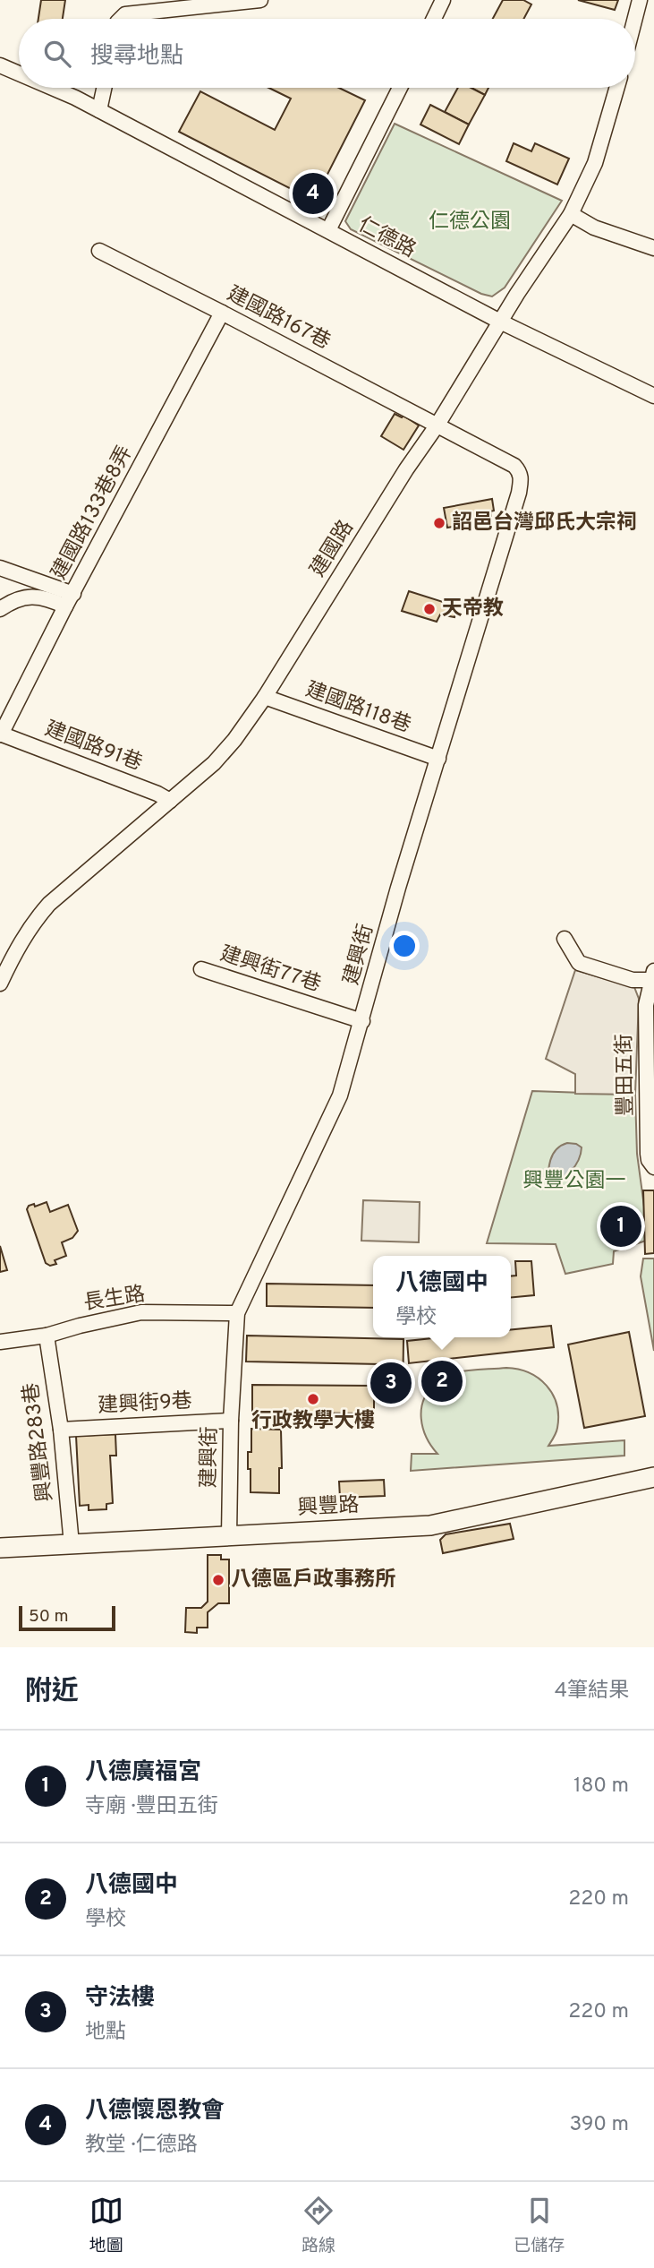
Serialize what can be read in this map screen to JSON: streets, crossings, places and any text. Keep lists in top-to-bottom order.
{
  "streets": {
    "main road": ["興豐路"],
    "street": [
      "仁德路",
      "建國路167巷",
      "建國路133巷8弄",
      "建國路",
      "建國路118巷",
      "建國路91巷",
      "建興街",
      "建興街77巷",
      "豐田五街",
      "長生路",
      "建興街9巷",
      "興豐路283巷"
    ]
  },
  "crossings": [
    ["仁德路", "建國路"],
    ["建國路167巷", "建國路133巷8弄"],
    ["建國路167巷", "建國路"],
    ["建國路167巷", "建興街"],
    ["建國路133巷8弄", "建國路91巷"],
    ["建國路", "建國路118巷"],
    ["建國路", "建國路91巷"],
    ["建國路", "建興街"],
    ["建國路118巷", "建興街"],
    ["建興街", "建興街77巷"],
    ["建興街", "長生路"],
    ["建興街", "建興街9巷"],
    ["建興街", "興豐路"],
    ["長生路", "興豐路283巷"],
    ["建興街9巷", "興豐路283巷"],
    ["興豐路283巷", "興豐路"]
  ],
  "parks": ["仁德公園", "興豐公園一"],
  "places": [
    "詔邑台灣邱氏大宗祠",
    "天帝教",
    "行政教學大樓",
    "八德區戶政事務所"
  ],
  "scale_bar": "50 m",
  "page": {
    "search": "搜尋地點",
    "pins": [
      "4",
      "1",
      "2",
      "3"
    ],
    "popup": ["八德國中", "學校"],
    "scale": "50 m",
    "heading": ["附近", "4筆結果"],
    "list": [
      {
        "mark": "1",
        "name": "八德廣福宮",
        "note": "寺廟 · 豐田五街",
        "value": "180 m"
      },
      {
        "mark": "2",
        "name": "八德國中",
        "note": "學校",
        "value": "220 m"
      },
      {
        "mark": "3",
        "name": "守法樓",
        "note": "地點",
        "value": "220 m"
      },
      {
        "mark": "4",
        "name": "八德懷恩教會",
        "note": "教堂 · 仁德路",
        "value": "390 m"
      }
    ],
    "nav": ["地圖", "路線", "已儲存"]
  }
}
